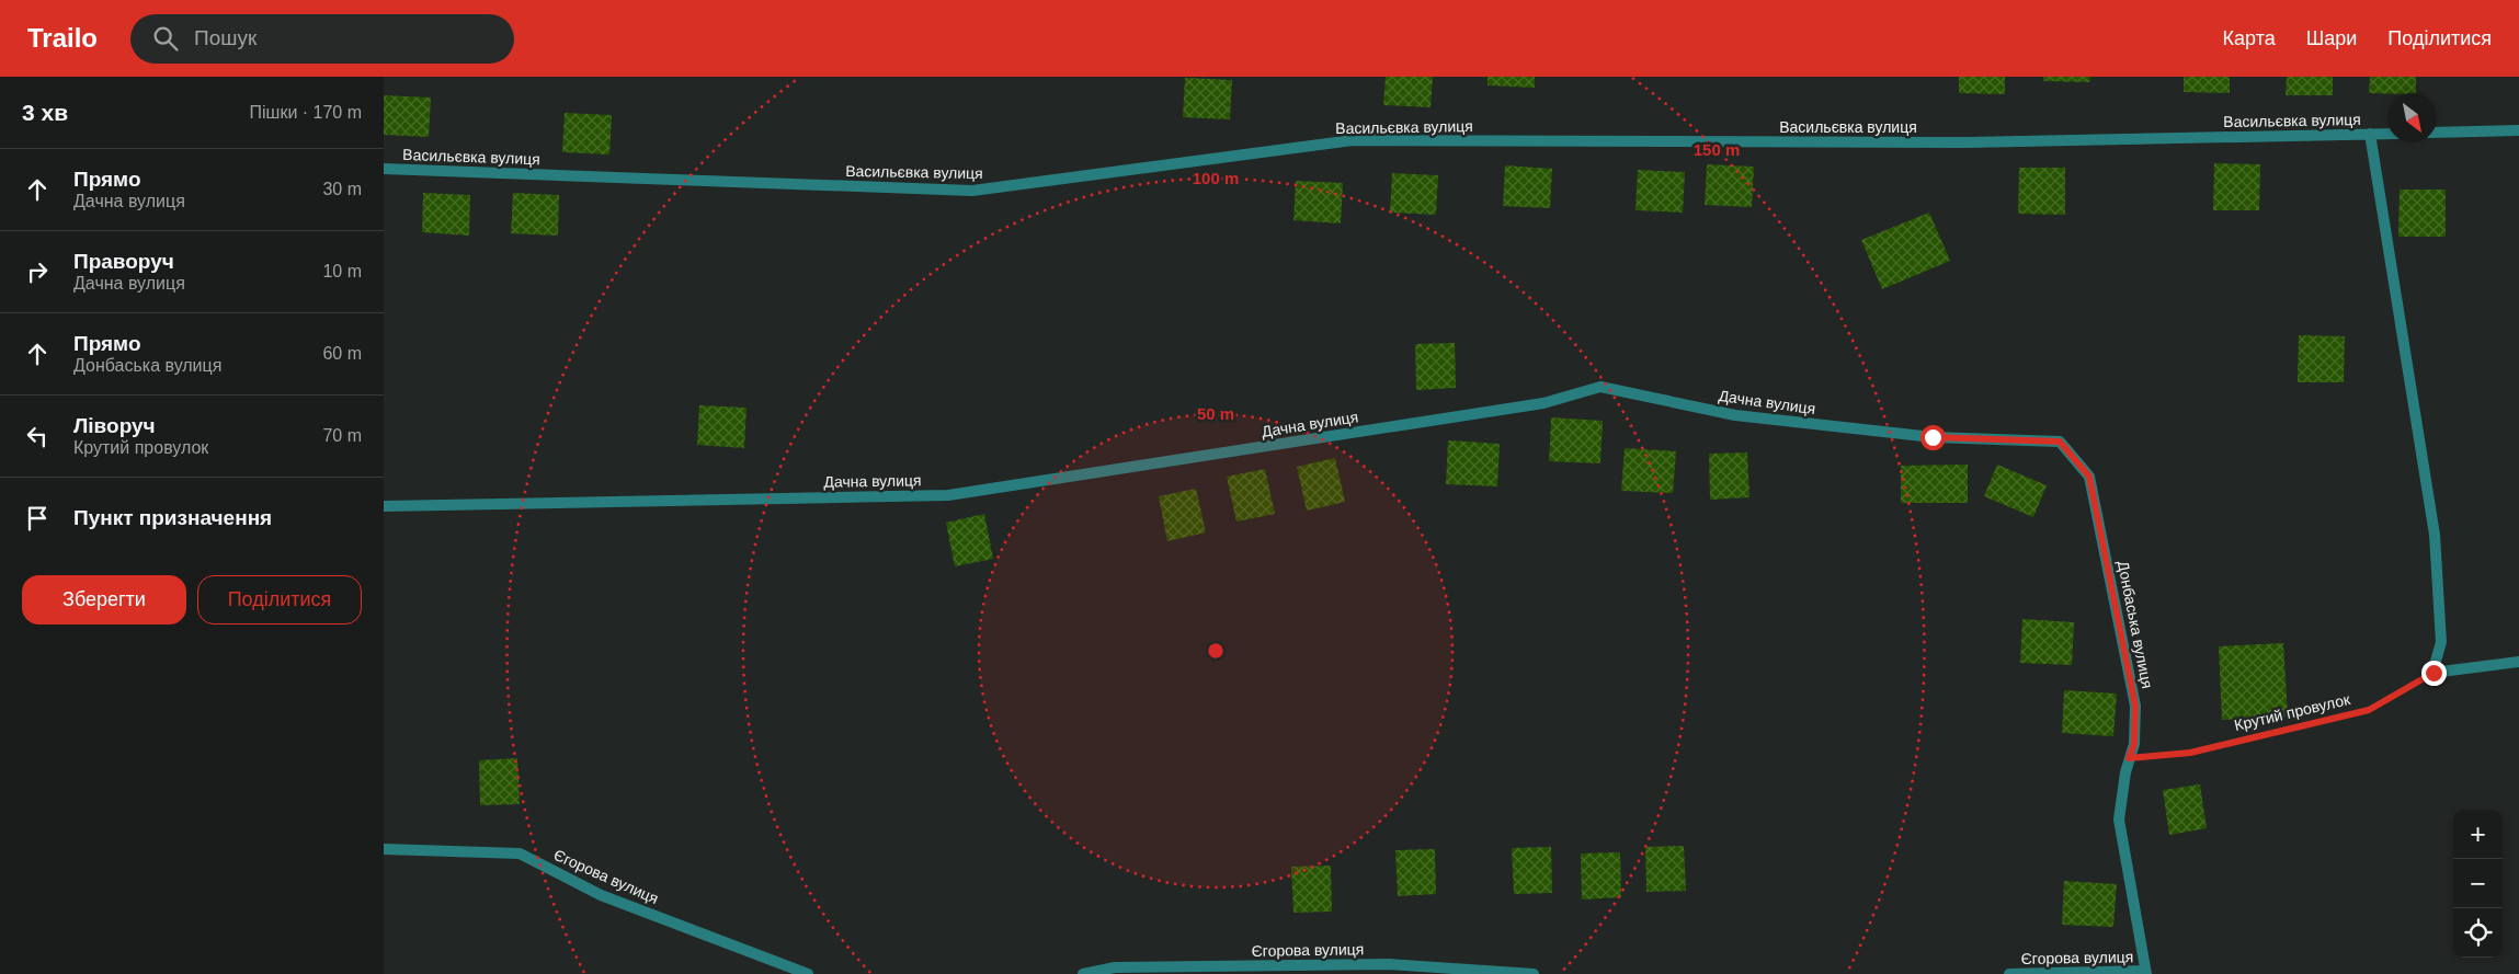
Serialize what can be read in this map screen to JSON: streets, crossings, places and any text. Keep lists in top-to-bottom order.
{
  "streets": {
    "street": [
      "Васильєвка вулиця",
      "Дачна вулиця",
      "Донбаська вулиця",
      "Єгорова вулиця"
    ],
    "path": ["Крутий провулок"]
  },
  "crossings": [
    ["Дачна вулиця", "Донбаська вулиця"],
    ["Донбаська вулиця", "Крутий провулок"],
    ["Донбаська вулиця", "Єгорова вулиця"]
  ],
  "north": "bottom right",
  "page": {
    "header": "Trailo",
    "search": "Пошук",
    "nav": ["Карта", "Шари", "Поділитися"],
    "heading": ["3 хв", "Пішки · 170 m"],
    "list": [
      ["Прямо", "Дачна вулиця", "30 m"],
      ["Праворуч", "Дачна вулиця", "10 m"],
      ["Прямо", "Донбаська вулиця", "60 m"],
      ["Ліворуч", "Крутий провулок", "70 m"],
      "Пункт призначення"
    ],
    "buttons": ["Зберегти", "Поділитися"],
    "map_buttons": ["+", "−"]
  },
  "rings": ["150 m", "100 m", "50 m"]
}
